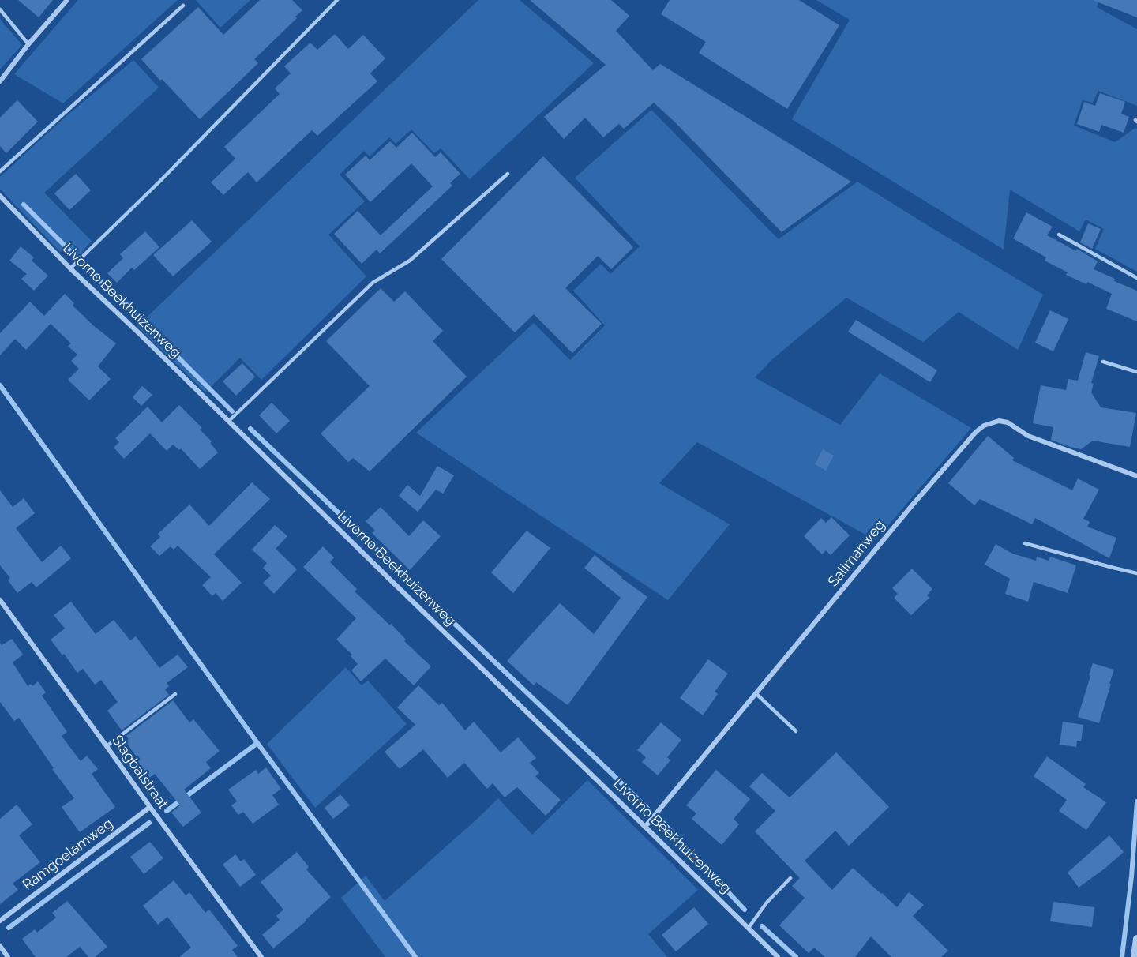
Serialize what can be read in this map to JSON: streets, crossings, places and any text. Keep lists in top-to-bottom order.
{
  "streets": {
    "street": [
      "Livorno Beekhuizenweg",
      "Salimanweg",
      "Slagbalstraat",
      "Ramgoelamweg"
    ]
  },
  "crossings": [
    ["Livorno Beekhuizenweg", "Salimanweg"],
    ["Slagbalstraat", "Ramgoelamweg"]
  ]
}
